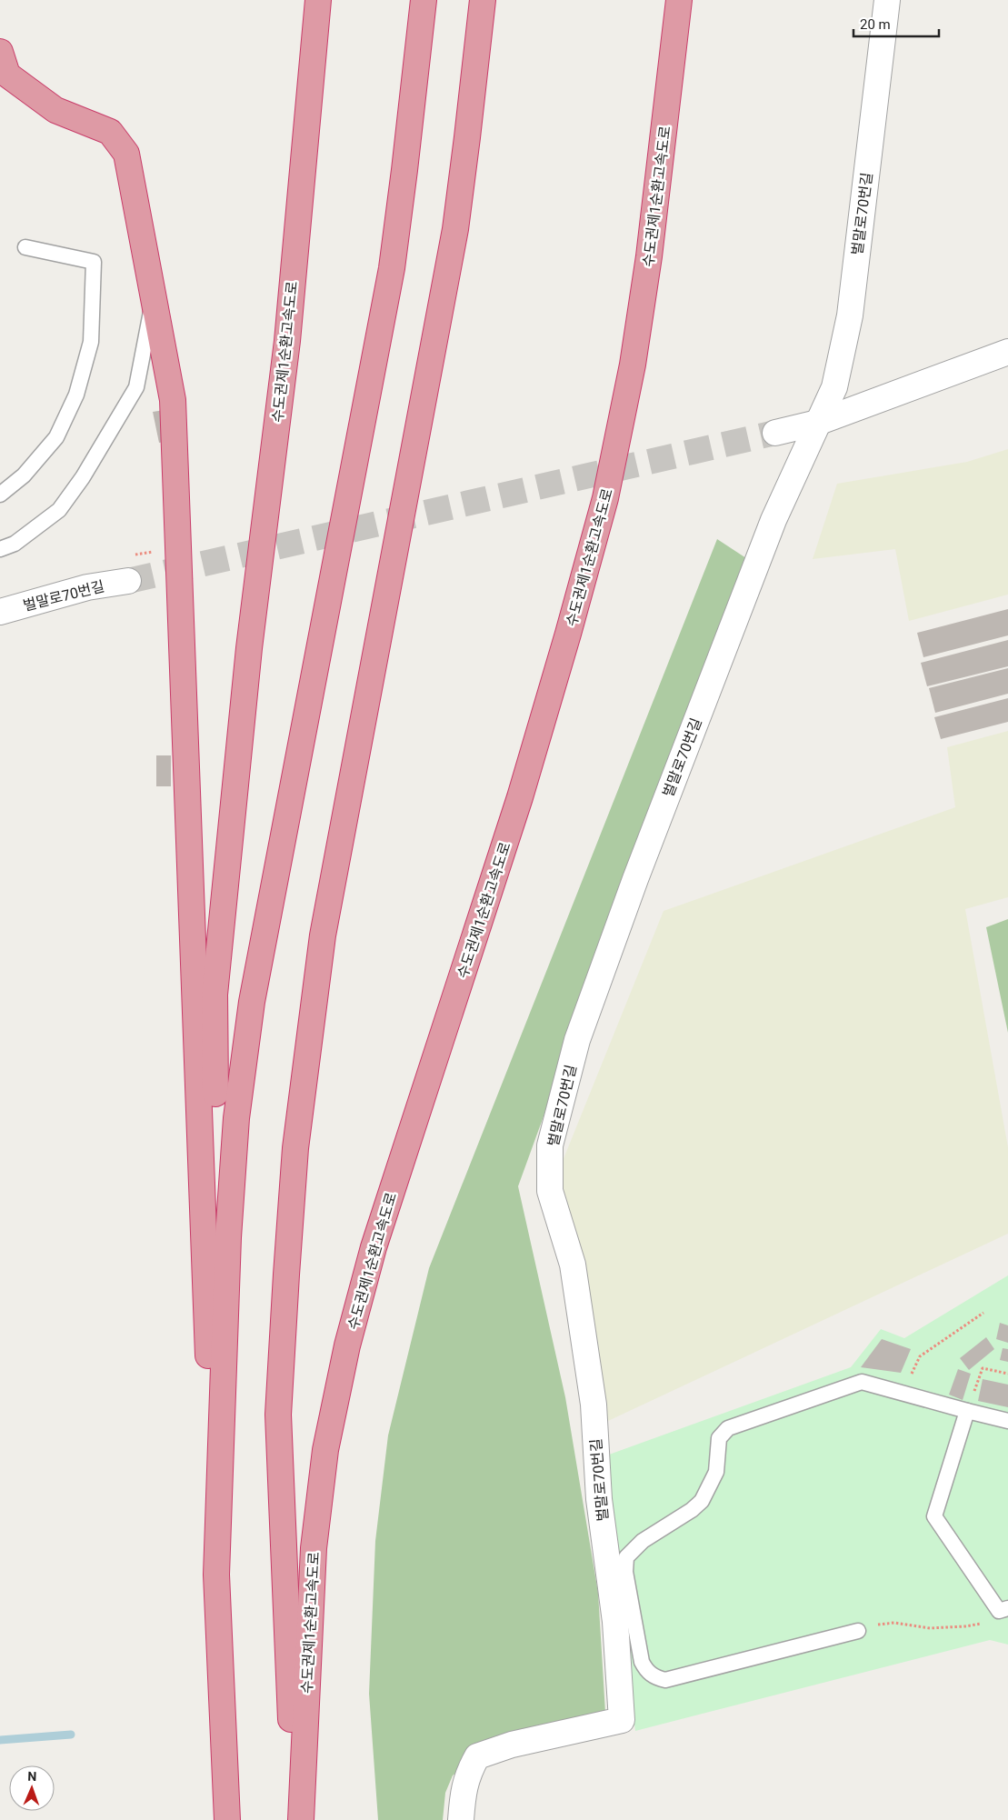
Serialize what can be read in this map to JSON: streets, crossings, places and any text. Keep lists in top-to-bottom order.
{
  "streets": {
    "highway": ["수도권제1순환고속도로"],
    "street": ["벌말로70번길"]
  },
  "scale_bar": "20 m",
  "north": "top"
}
